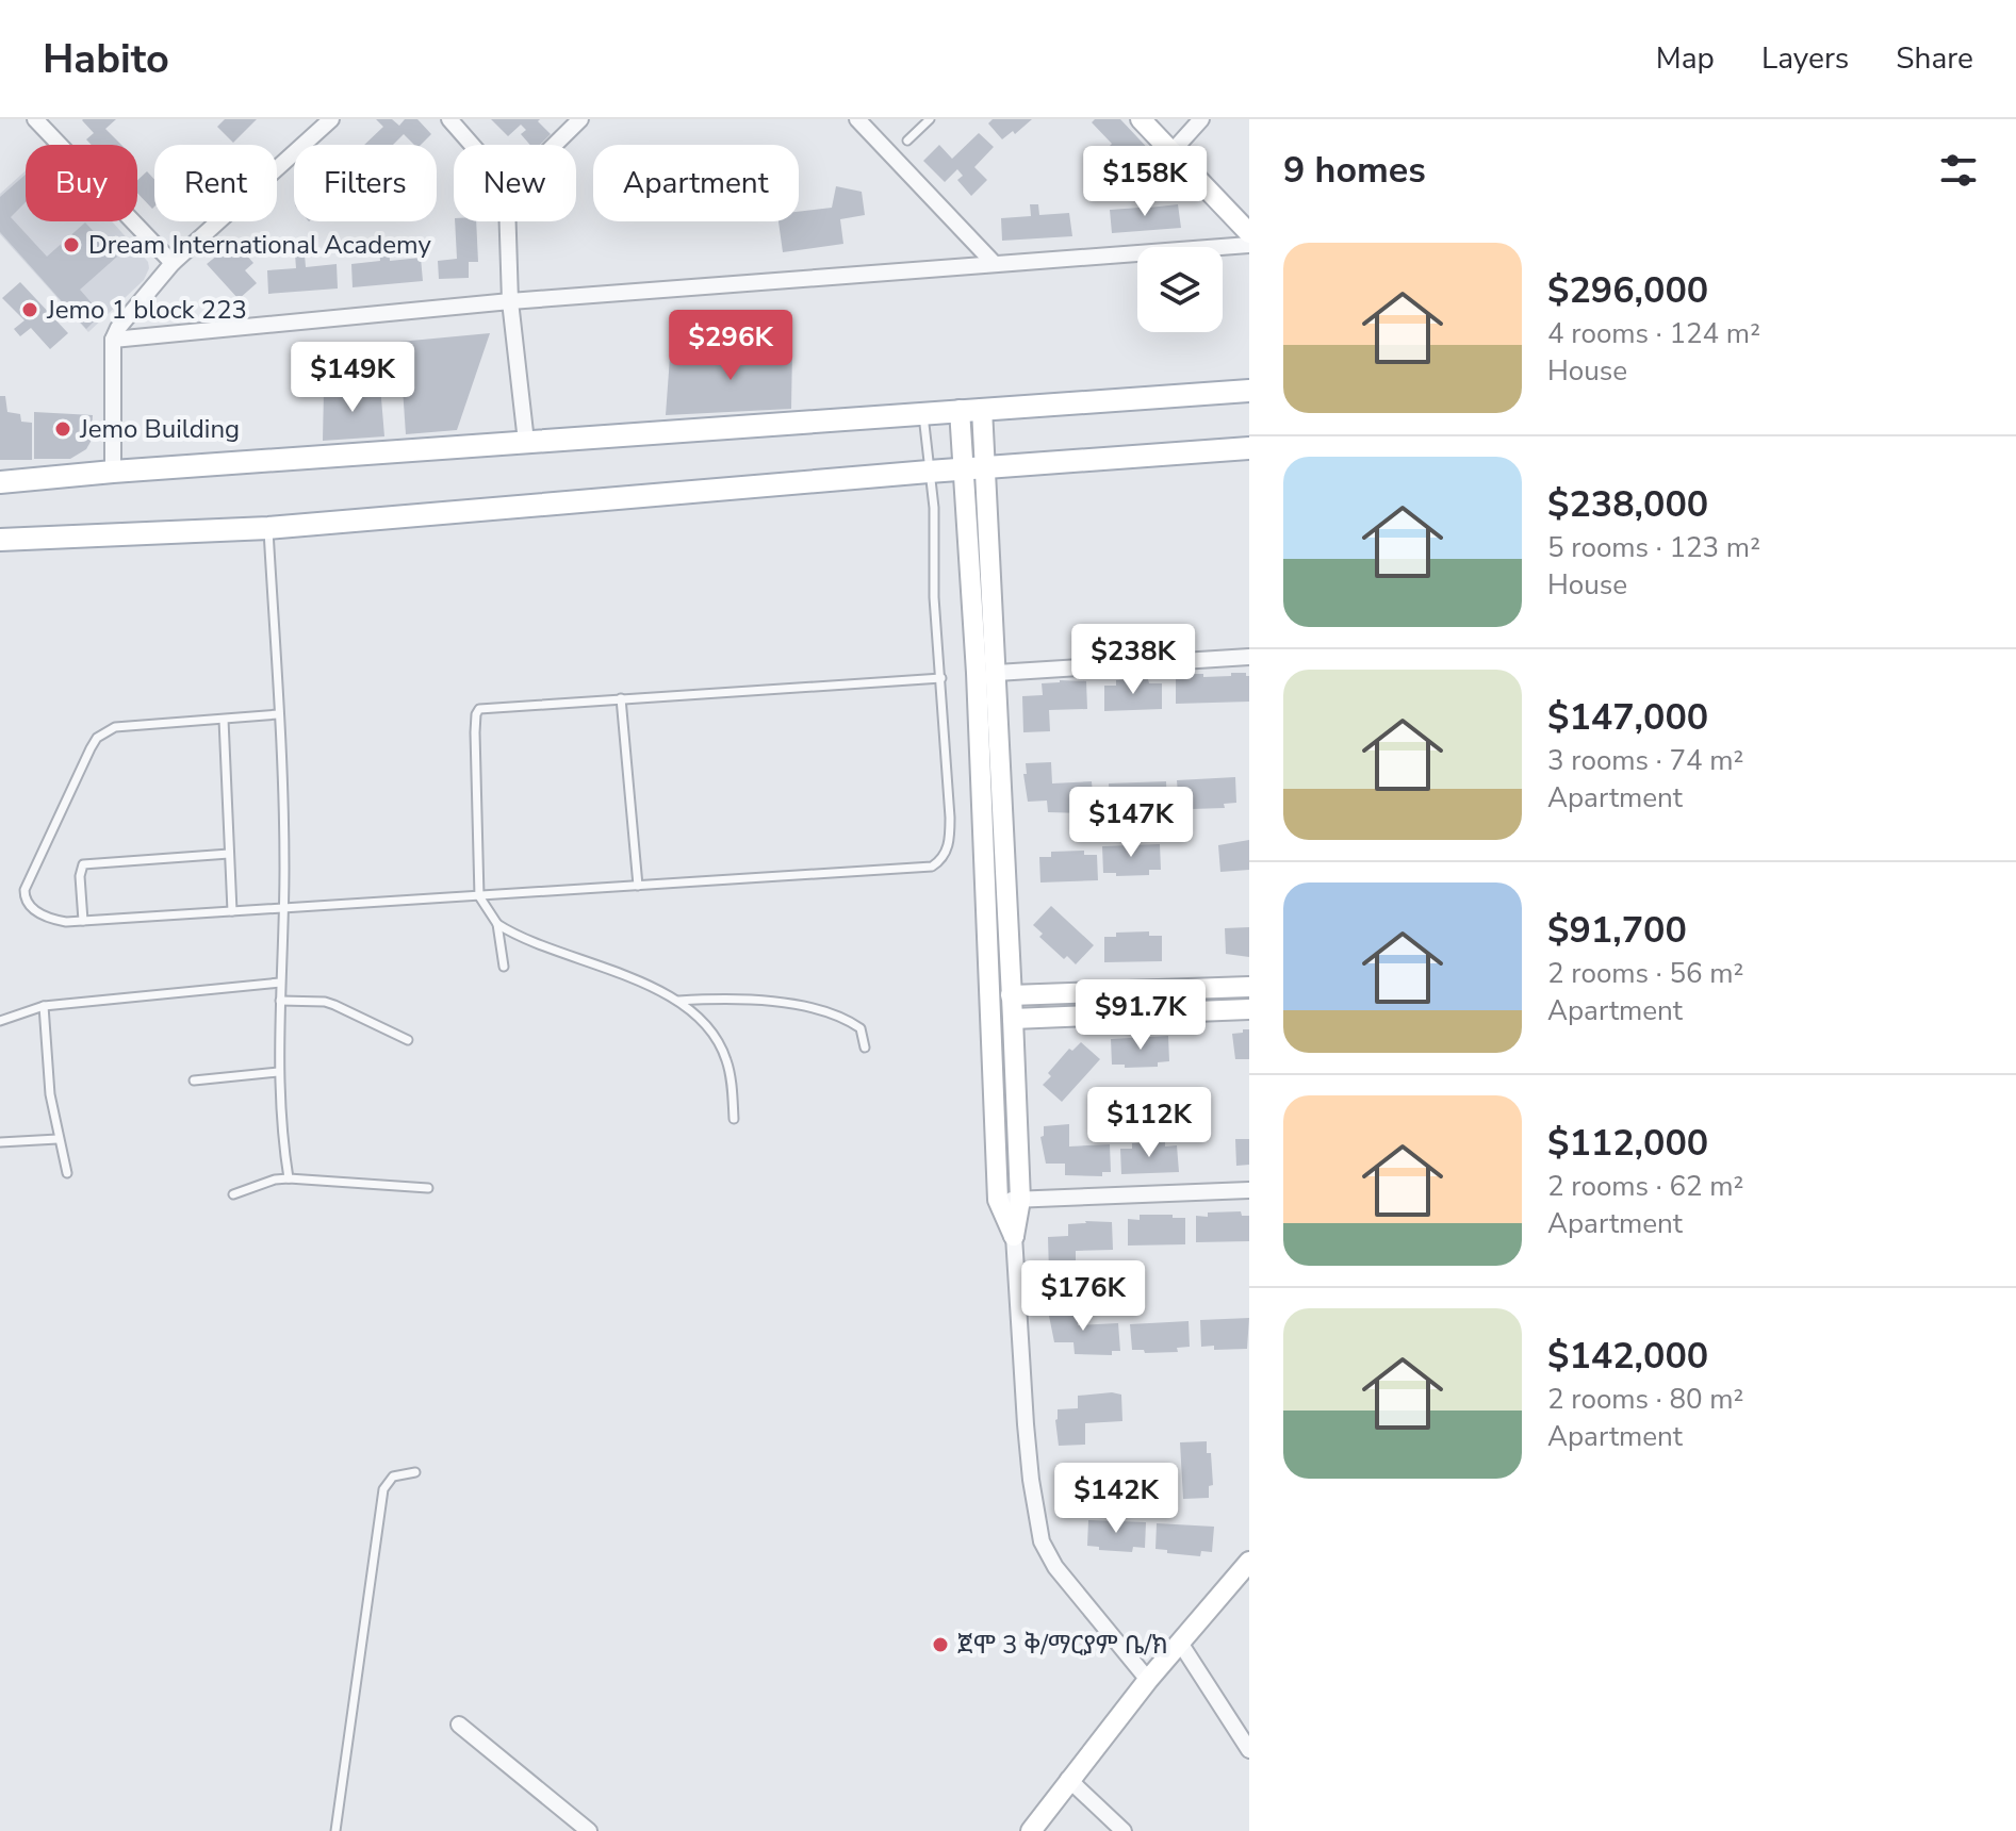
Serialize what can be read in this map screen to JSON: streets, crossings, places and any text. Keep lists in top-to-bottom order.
{
  "places": [
    "Dream International Academy",
    "Jemo 1 block 223",
    "Jemo Building",
    "ጀሞ 3 ቅ/ማርያም ቤ/ክ"
  ],
  "page": {
    "header": "Habito",
    "nav": ["Map", "Layers", "Share"],
    "heading": "9 homes",
    "chip": [
      "Buy",
      "Rent",
      "Filters",
      "New",
      "Apartment"
    ],
    "price": [
      "$158K",
      "$296K",
      "$149K",
      "$238K",
      "$147K",
      "$91.7K",
      "$112K",
      "$176K",
      "$142K"
    ],
    "list": [
      {
        "name": "$296,000",
        "note": "4 rooms · 124 m² · House"
      },
      {
        "name": "$238,000",
        "note": "5 rooms · 123 m² · House"
      },
      {
        "name": "$147,000",
        "note": "3 rooms · 74 m² · Apartment"
      },
      {
        "name": "$91,700",
        "note": "2 rooms · 56 m² · Apartment"
      },
      {
        "name": "$112,000",
        "note": "2 rooms · 62 m² · Apartment"
      },
      {
        "name": "$142,000",
        "note": "2 rooms · 80 m² · Apartment"
      }
    ]
  }
}
